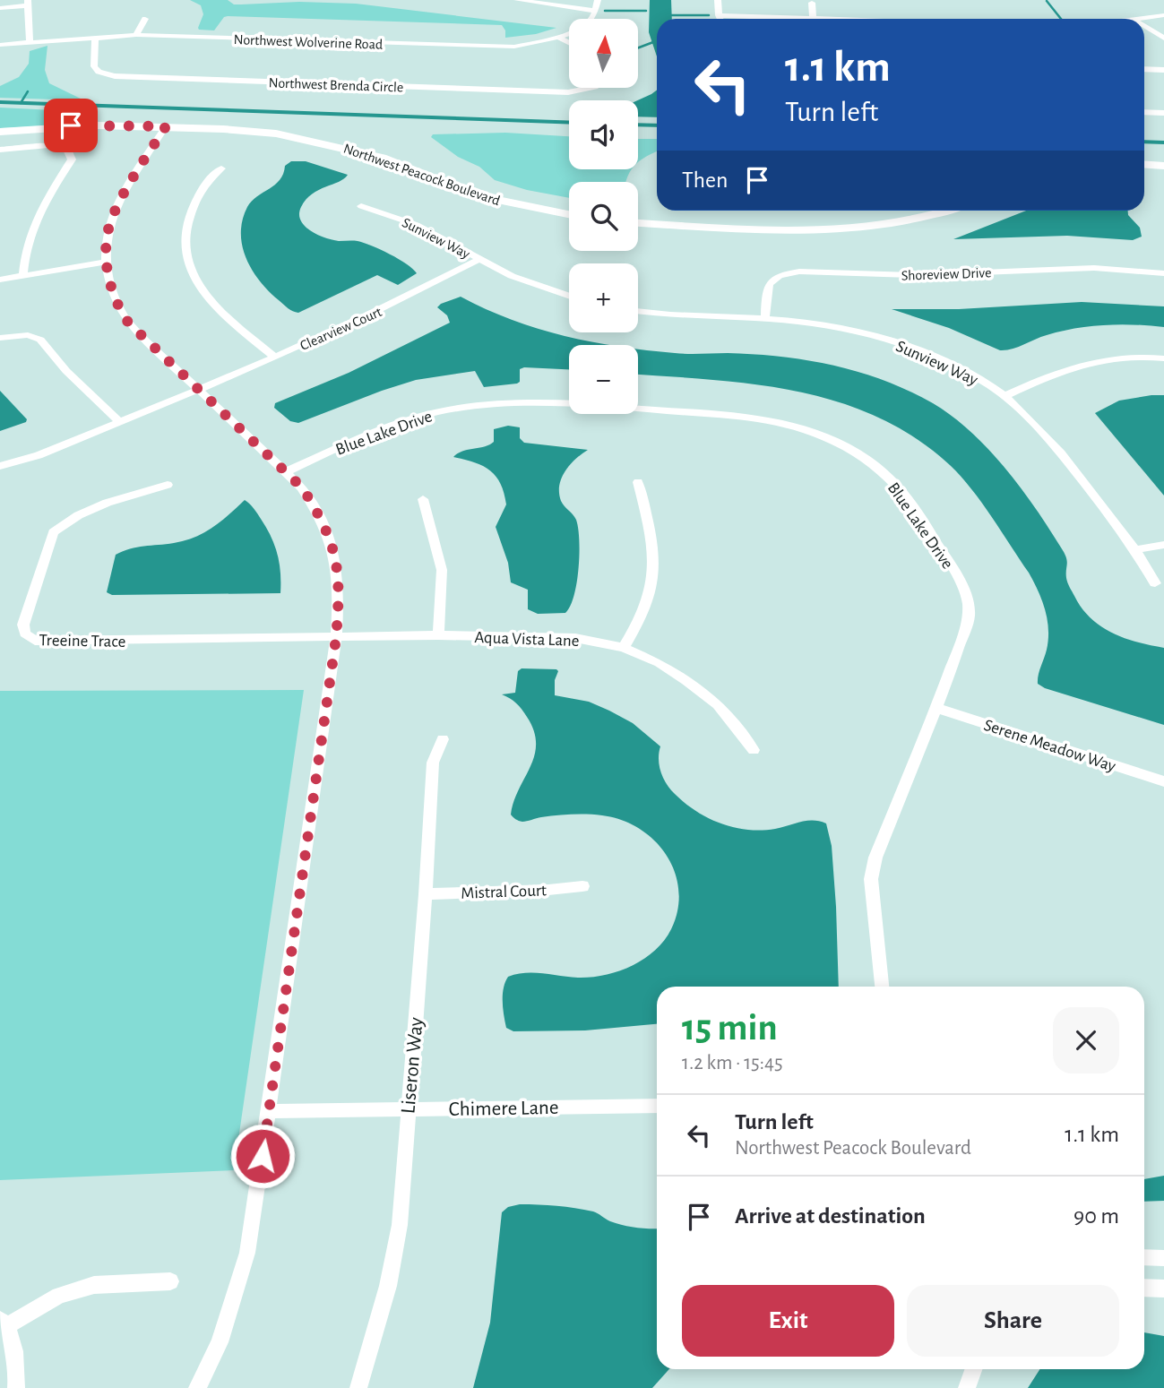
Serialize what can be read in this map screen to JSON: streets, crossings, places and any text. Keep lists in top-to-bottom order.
{
  "streets": {
    "street": [
      "Northwest Wolverine Road",
      "Northwest Brenda Circle",
      "Northwest Peacock Boulevard",
      "Sunview Way",
      "Shoreview Drive",
      "Clearview Court",
      "Blue Lake Drive",
      "Aqua Vista Lane",
      "Treeine Trace",
      "Serene Meadow Way",
      "Mistral Court",
      "Liseron Way",
      "Chimere Lane"
    ]
  },
  "crossings": [
    ["Northwest Wolverine Road", "Northwest Brenda Circle"],
    ["Sunview Way", "Shoreview Drive"],
    ["Sunview Way", "Clearview Court"],
    ["Blue Lake Drive", "Serene Meadow Way"],
    ["Aqua Vista Lane", "Treeine Trace"],
    ["Mistral Court", "Liseron Way"],
    ["Liseron Way", "Chimere Lane"]
  ],
  "north": "top",
  "page": {
    "map_buttons": ["+", "−"],
    "turn": ["1.1 km", "Turn left"],
    "then": "Then",
    "heading": ["15 min", "1.2 km · 15:45"],
    "list": [
      {
        "name": "Turn left",
        "note": "Northwest Peacock Boulevard",
        "value": "1.1 km"
      },
      {
        "name": "Arrive at destination",
        "value": "90 m"
      }
    ],
    "buttons": ["Exit", "Share"]
  }
}
